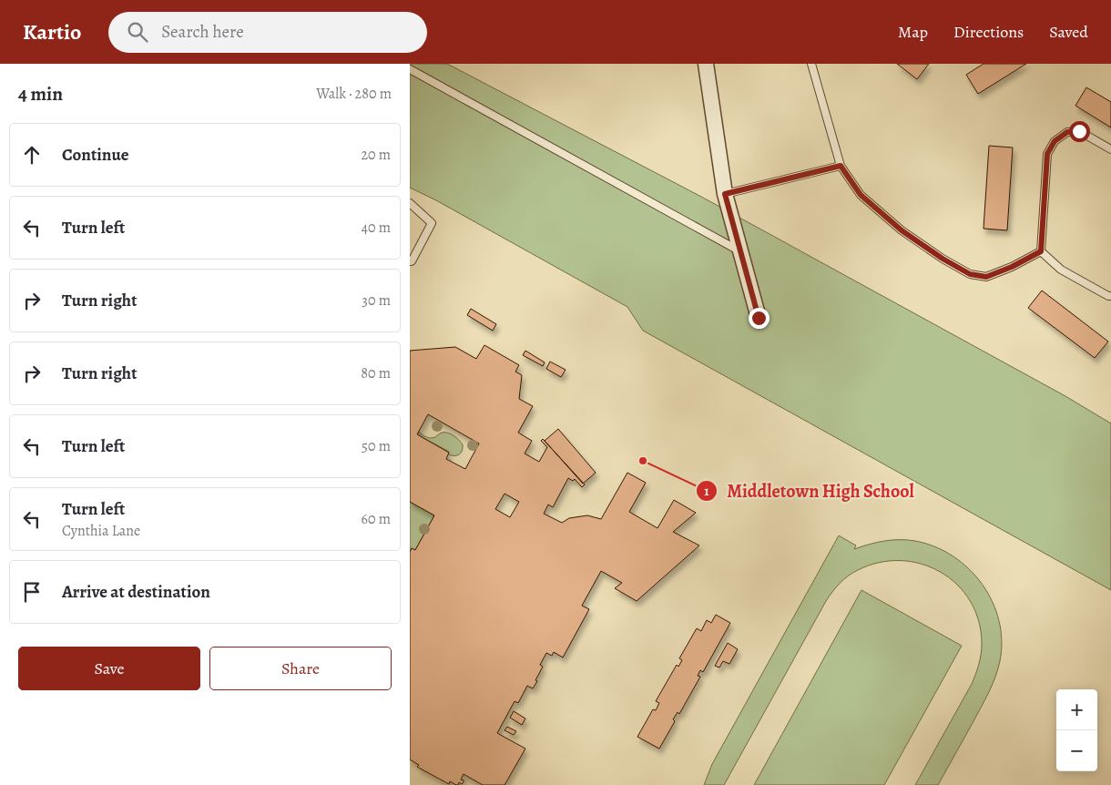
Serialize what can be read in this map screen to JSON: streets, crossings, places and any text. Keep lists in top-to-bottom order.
{
  "places": ["Middletown High School"],
  "page": {
    "header": "Kartio",
    "search": "Search here",
    "nav": ["Map", "Directions", "Saved"],
    "heading": ["4 min", "Walk · 280 m"],
    "list": [
      ["Continue", "20 m"],
      ["Turn left", "40 m"],
      ["Turn right", "30 m"],
      ["Turn right", "80 m"],
      ["Turn left", "50 m"],
      ["Turn left", "Cynthia Lane", "60 m"],
      "Arrive at destination"
    ],
    "buttons": ["Save", "Share"],
    "map_buttons": ["+", "−"]
  }
}
